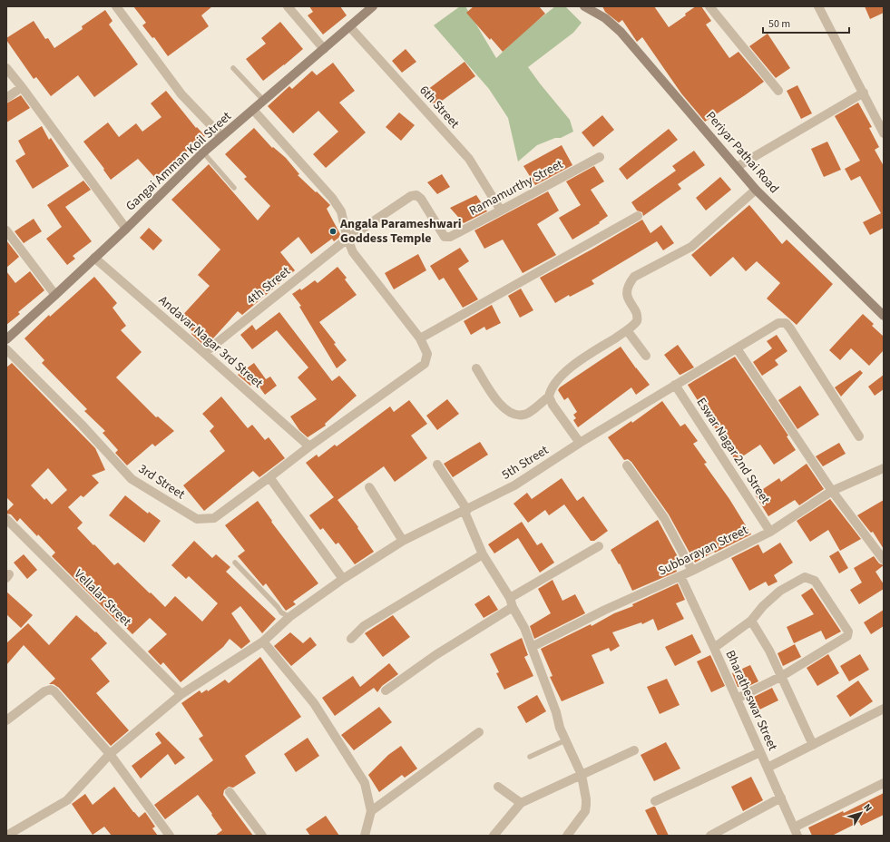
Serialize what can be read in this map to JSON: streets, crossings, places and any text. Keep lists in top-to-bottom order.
{
  "streets": {
    "street": [
      "6th Street",
      "Periyar Pathai Road",
      "Gangai Amman Koil Street",
      "Ramamurthy Street",
      "4th Street",
      "Andavar Nagar 3rd Street",
      "Eswar Nagar 2nd Street",
      "5th Street",
      "3rd Street",
      "Subbarayan Street",
      "Vellalar Street",
      "Bharatheswar Street"
    ]
  },
  "crossings": [
    ["6th Street", "Gangai Amman Koil Street"],
    ["6th Street", "Ramamurthy Street"],
    ["Gangai Amman Koil Street", "Andavar Nagar 3rd Street"],
    ["Ramamurthy Street", "4th Street"],
    ["4th Street", "Andavar Nagar 3rd Street"],
    ["Andavar Nagar 3rd Street", "3rd Street"],
    ["Eswar Nagar 2nd Street", "5th Street"],
    ["Eswar Nagar 2nd Street", "Subbarayan Street"],
    ["5th Street", "Vellalar Street"],
    ["Subbarayan Street", "Bharatheswar Street"]
  ],
  "places": ["Angala Parameshwari Goddess Temple"],
  "scale_bar": "50 m",
  "north": "top right"
}
